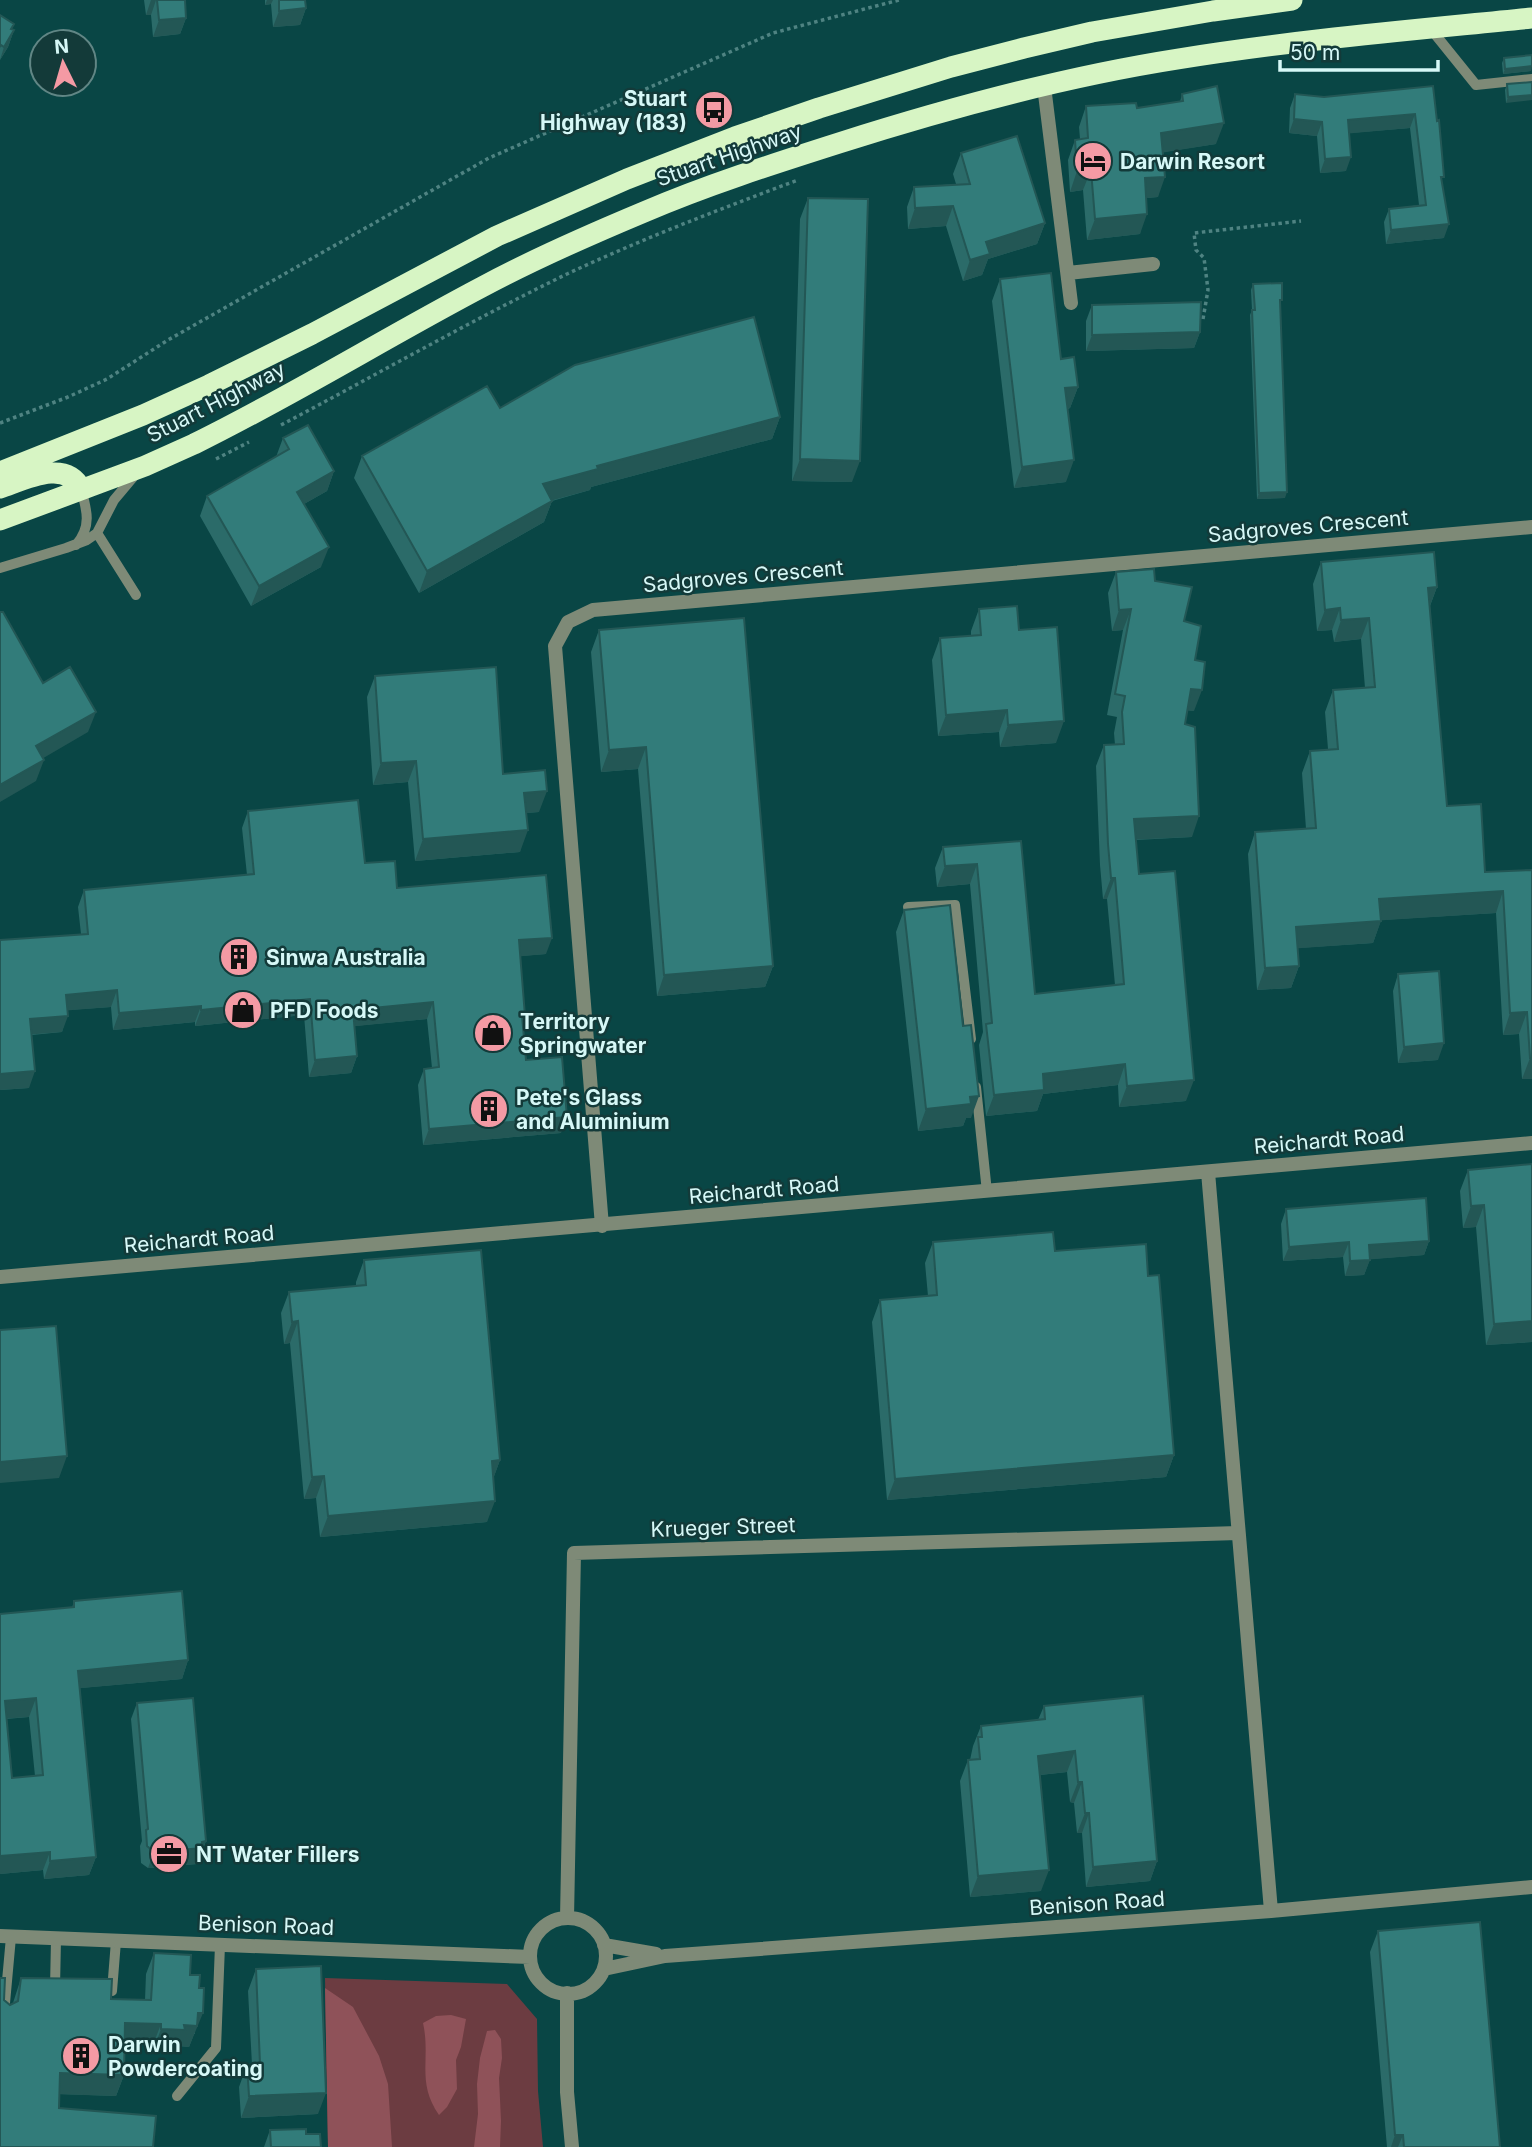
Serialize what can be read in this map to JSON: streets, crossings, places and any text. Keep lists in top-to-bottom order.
{
  "streets": {
    "highway": ["Stuart Highway"],
    "street": [
      "Sadgroves Crescent",
      "Reichardt Road",
      "Krueger Street",
      "Benison Road"
    ]
  },
  "crossings": [
    ["Sadgroves Crescent", "Reichardt Road"],
    ["Krueger Street", "Benison Road"]
  ],
  "places": {
    "bus stop": ["Stuart Highway (183)"],
    "hotel": ["Darwin Resort"],
    "building": ["Sinwa Australia", "Pete's Glass and Aluminium", "Darwin Powdercoating"],
    "shop": ["PFD Foods", "Territory Springwater"],
    "office": ["NT Water Fillers"]
  },
  "scale_bar": "50 m",
  "north": "top"
}
